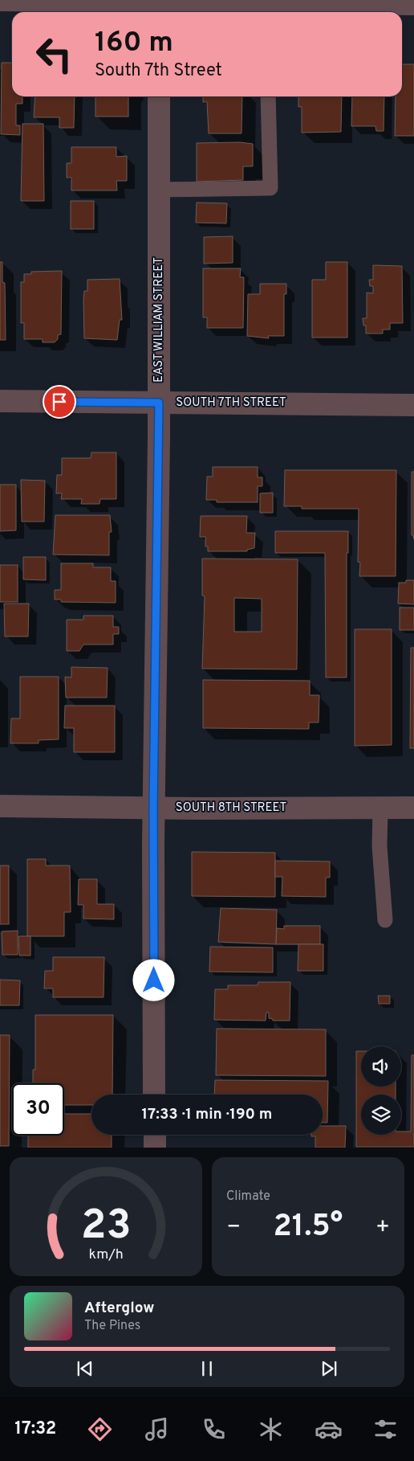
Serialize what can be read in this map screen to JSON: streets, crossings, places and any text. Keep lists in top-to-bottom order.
{
  "streets": {
    "street": ["EAST WILLIAM STREET", "SOUTH 7TH STREET", "SOUTH 8TH STREET"]
  },
  "crossings": [
    ["EAST WILLIAM STREET", "SOUTH 7TH STREET"],
    ["EAST WILLIAM STREET", "SOUTH 8TH STREET"]
  ],
  "page": {
    "turn": ["160 m", "South 7th Street"],
    "limit": "30",
    "trip": "17:33 · 1 min · 190 m",
    "tile": "Climate",
    "heat": ["−", "21.5°", "+"],
    "song": ["Afterglow", "The Pines"],
    "tabs": "17:32",
    "gauge": ["23", "km/h"]
  }
}
